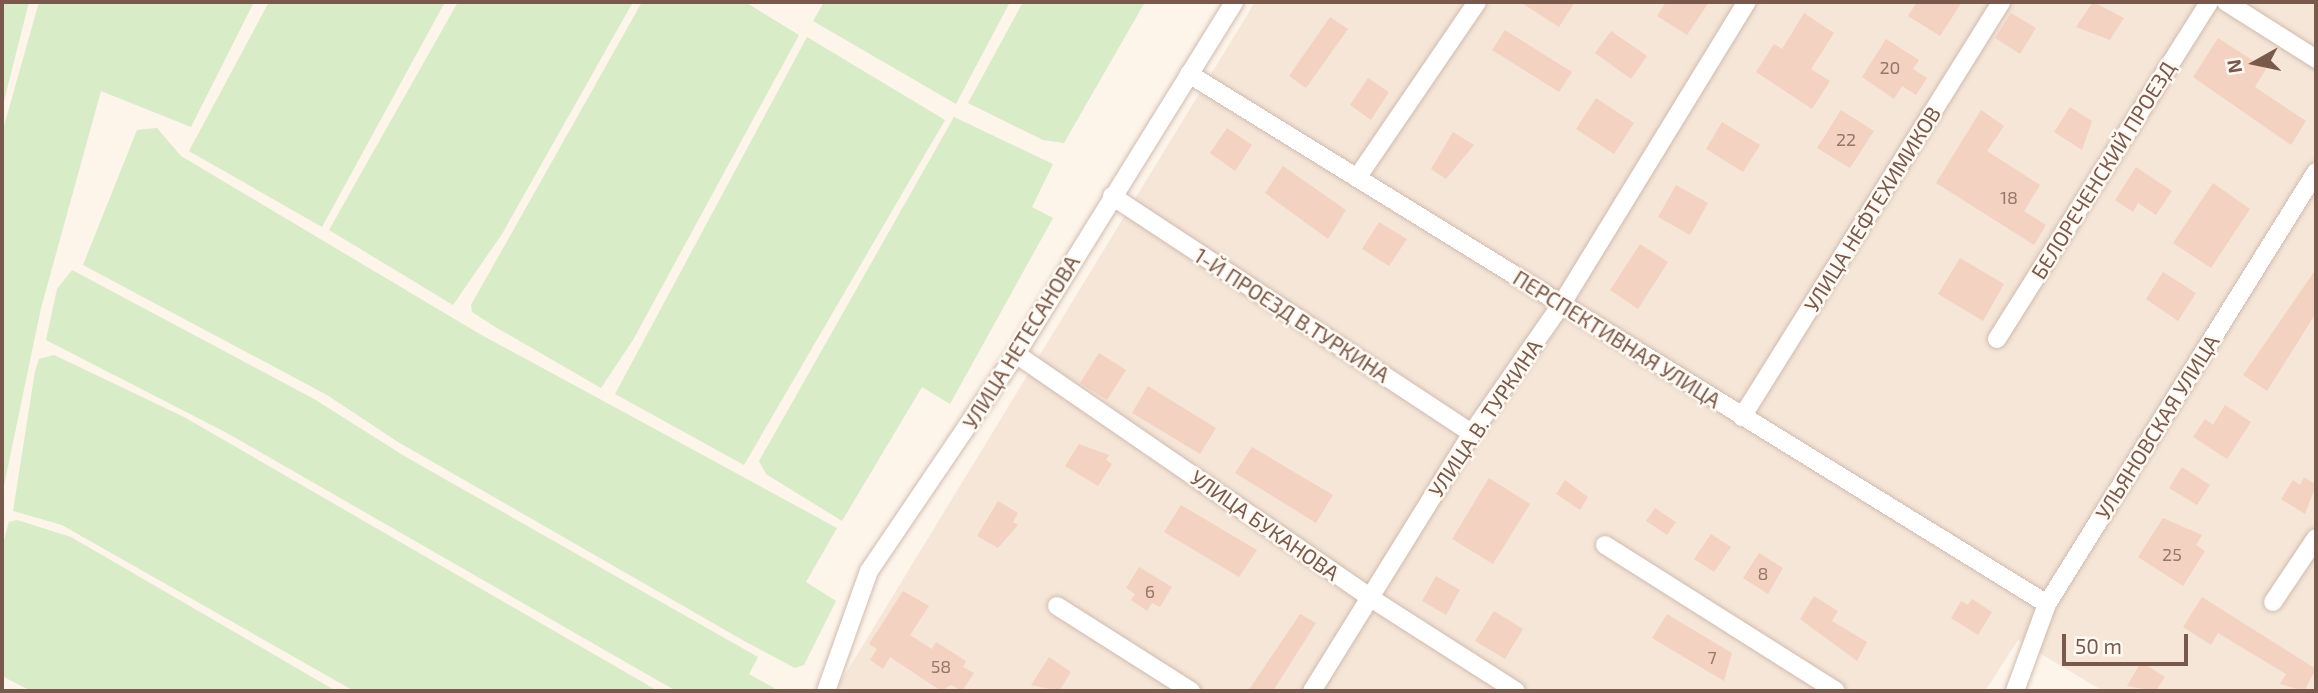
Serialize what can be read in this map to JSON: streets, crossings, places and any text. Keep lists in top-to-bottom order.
{
  "streets": {
    "street": [
      "БЕЛОРЕЧЕНСКИЙ ПРОЕЗД",
      "УЛИЦА НЕФТЕХИМИКОВ",
      "1-Й ПРОЕЗД В.ТУРКИНА",
      "ПЕРСПЕКТИВНАЯ УЛИЦА",
      "УЛИЦА НЕТЕСАНОВА",
      "УЛИЦА В. ТУРКИНА",
      "УЛЬЯНОВСКАЯ УЛИЦА",
      "УЛИЦА БУКАНОВА"
    ]
  },
  "crossings": [
    ["УЛИЦА НЕФТЕХИМИКОВ", "ПЕРСПЕКТИВНАЯ УЛИЦА"],
    ["1-Й ПРОЕЗД В.ТУРКИНА", "УЛИЦА НЕТЕСАНОВА"],
    ["1-Й ПРОЕЗД В.ТУРКИНА", "УЛИЦА В. ТУРКИНА"],
    ["ПЕРСПЕКТИВНАЯ УЛИЦА", "УЛИЦА НЕТЕСАНОВА"],
    ["ПЕРСПЕКТИВНАЯ УЛИЦА", "УЛИЦА В. ТУРКИНА"],
    ["ПЕРСПЕКТИВНАЯ УЛИЦА", "УЛЬЯНОВСКАЯ УЛИЦА"],
    ["УЛИЦА НЕТЕСАНОВА", "УЛИЦА БУКАНОВА"],
    ["УЛИЦА В. ТУРКИНА", "УЛИЦА БУКАНОВА"]
  ],
  "house_numbers": [
    "20",
    "22",
    "18",
    "25",
    "8",
    "6",
    "7",
    "58"
  ],
  "scale_bar": "50 m",
  "north": "left"
}
